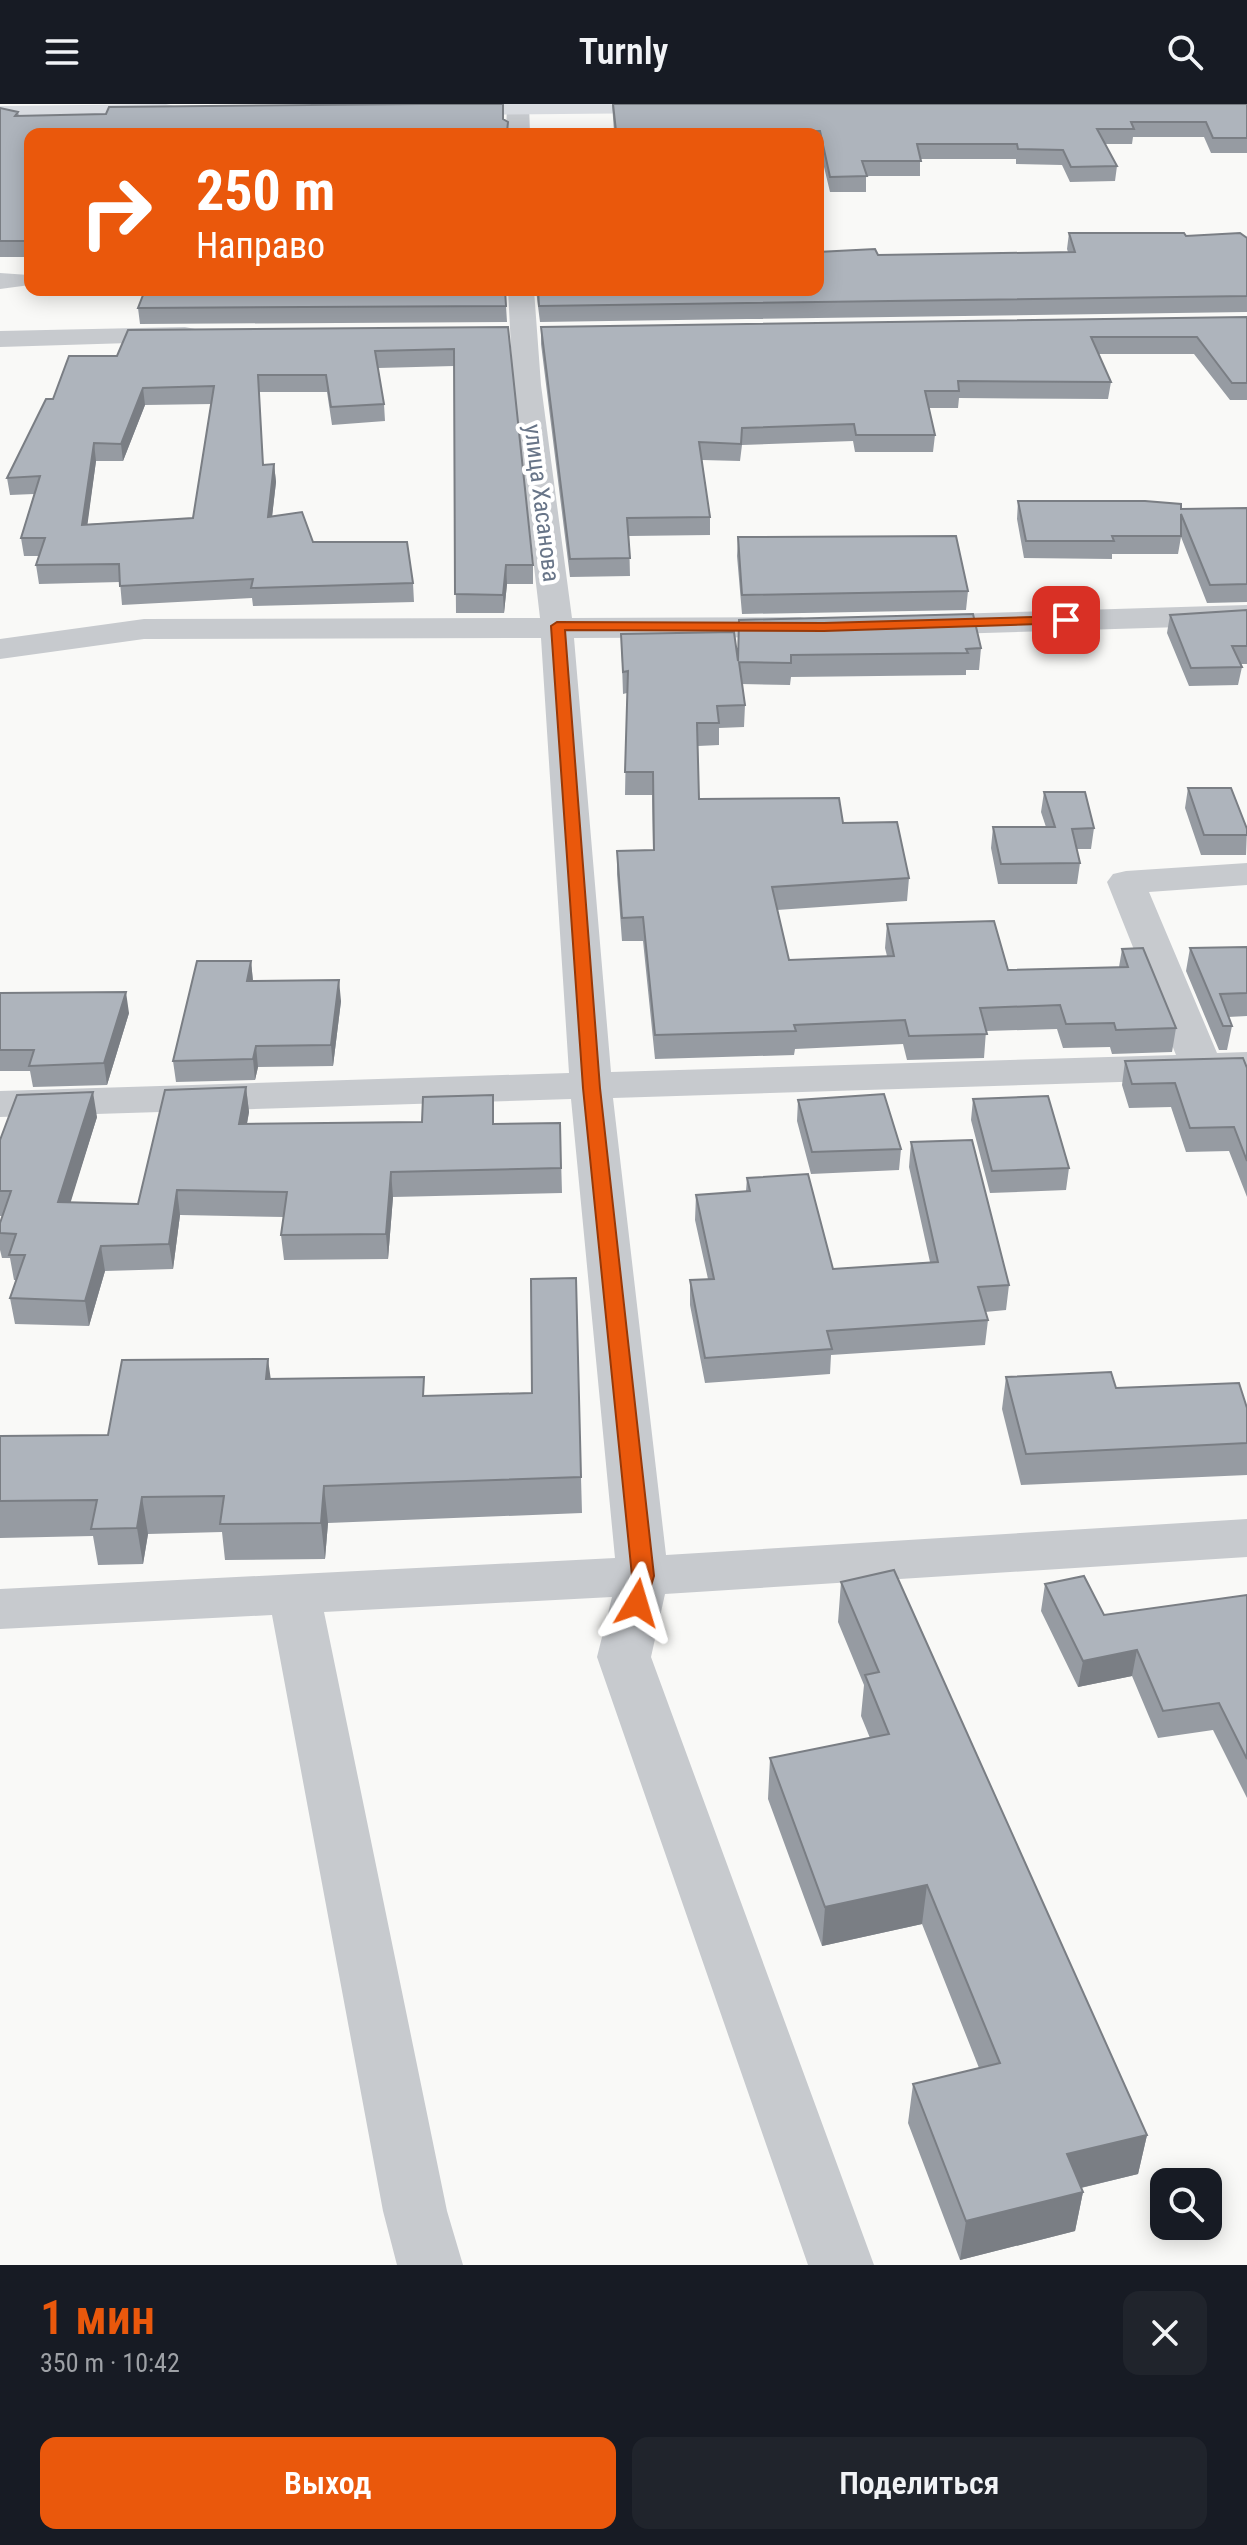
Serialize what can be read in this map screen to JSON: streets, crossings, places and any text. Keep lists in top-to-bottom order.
{
  "streets": {
    "street": ["улица Хасанова"]
  },
  "page": {
    "header": "Turnly",
    "turn": ["250 m", "Направо"],
    "heading": ["1 мин", "350 m · 10:42"],
    "buttons": ["Выход", "Поделиться"]
  }
}
